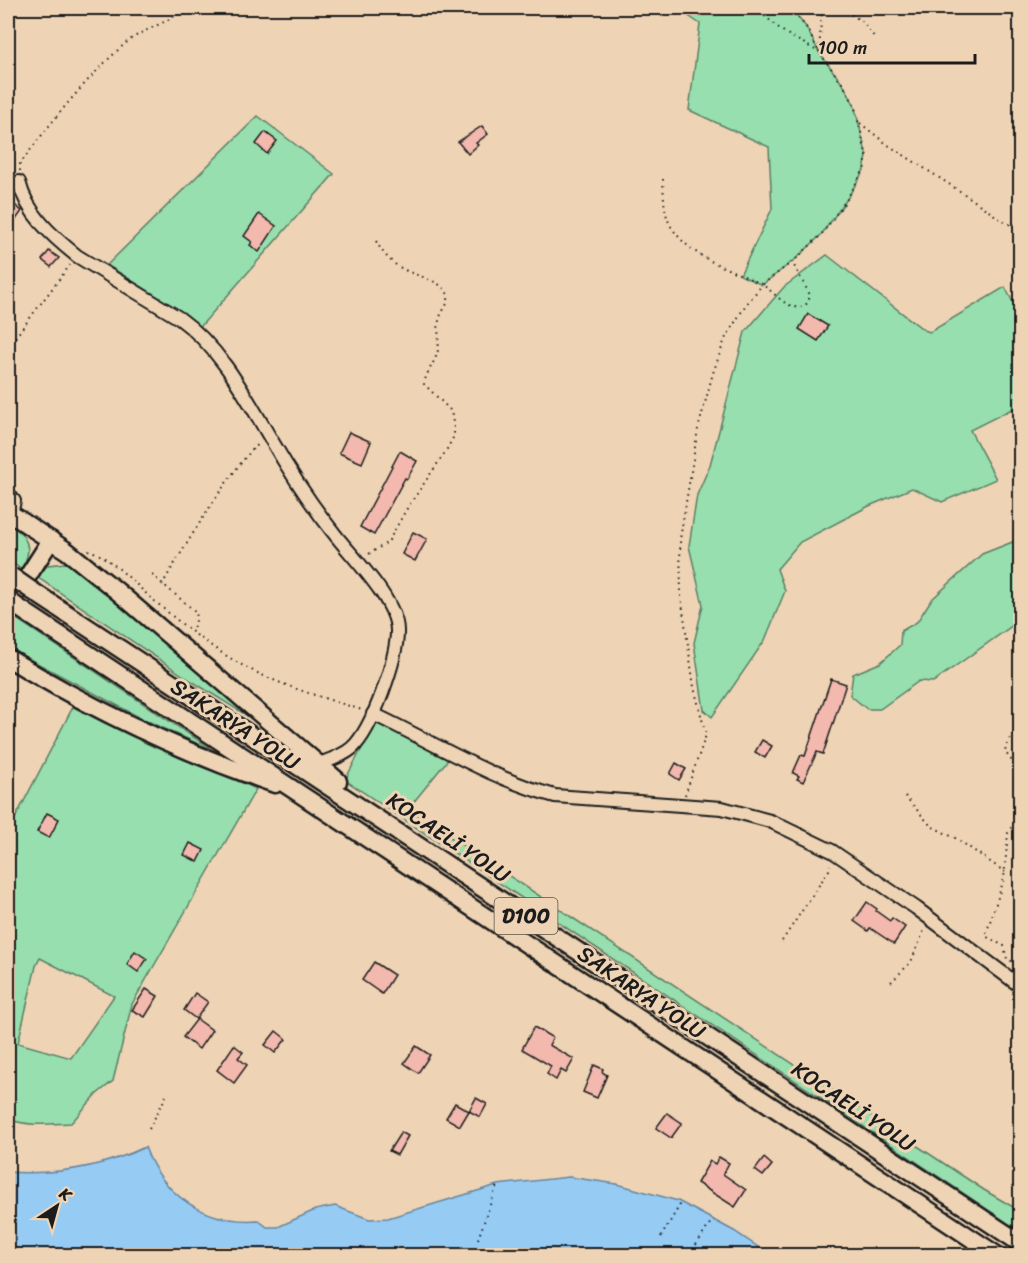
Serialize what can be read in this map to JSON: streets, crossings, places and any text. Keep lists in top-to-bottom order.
{
  "streets": {
    "highway": ["SAKARYA YOLU", "KOCAELİ YOLU", "D100"]
  },
  "scale_bar": "100 m",
  "north": "top right"
}
